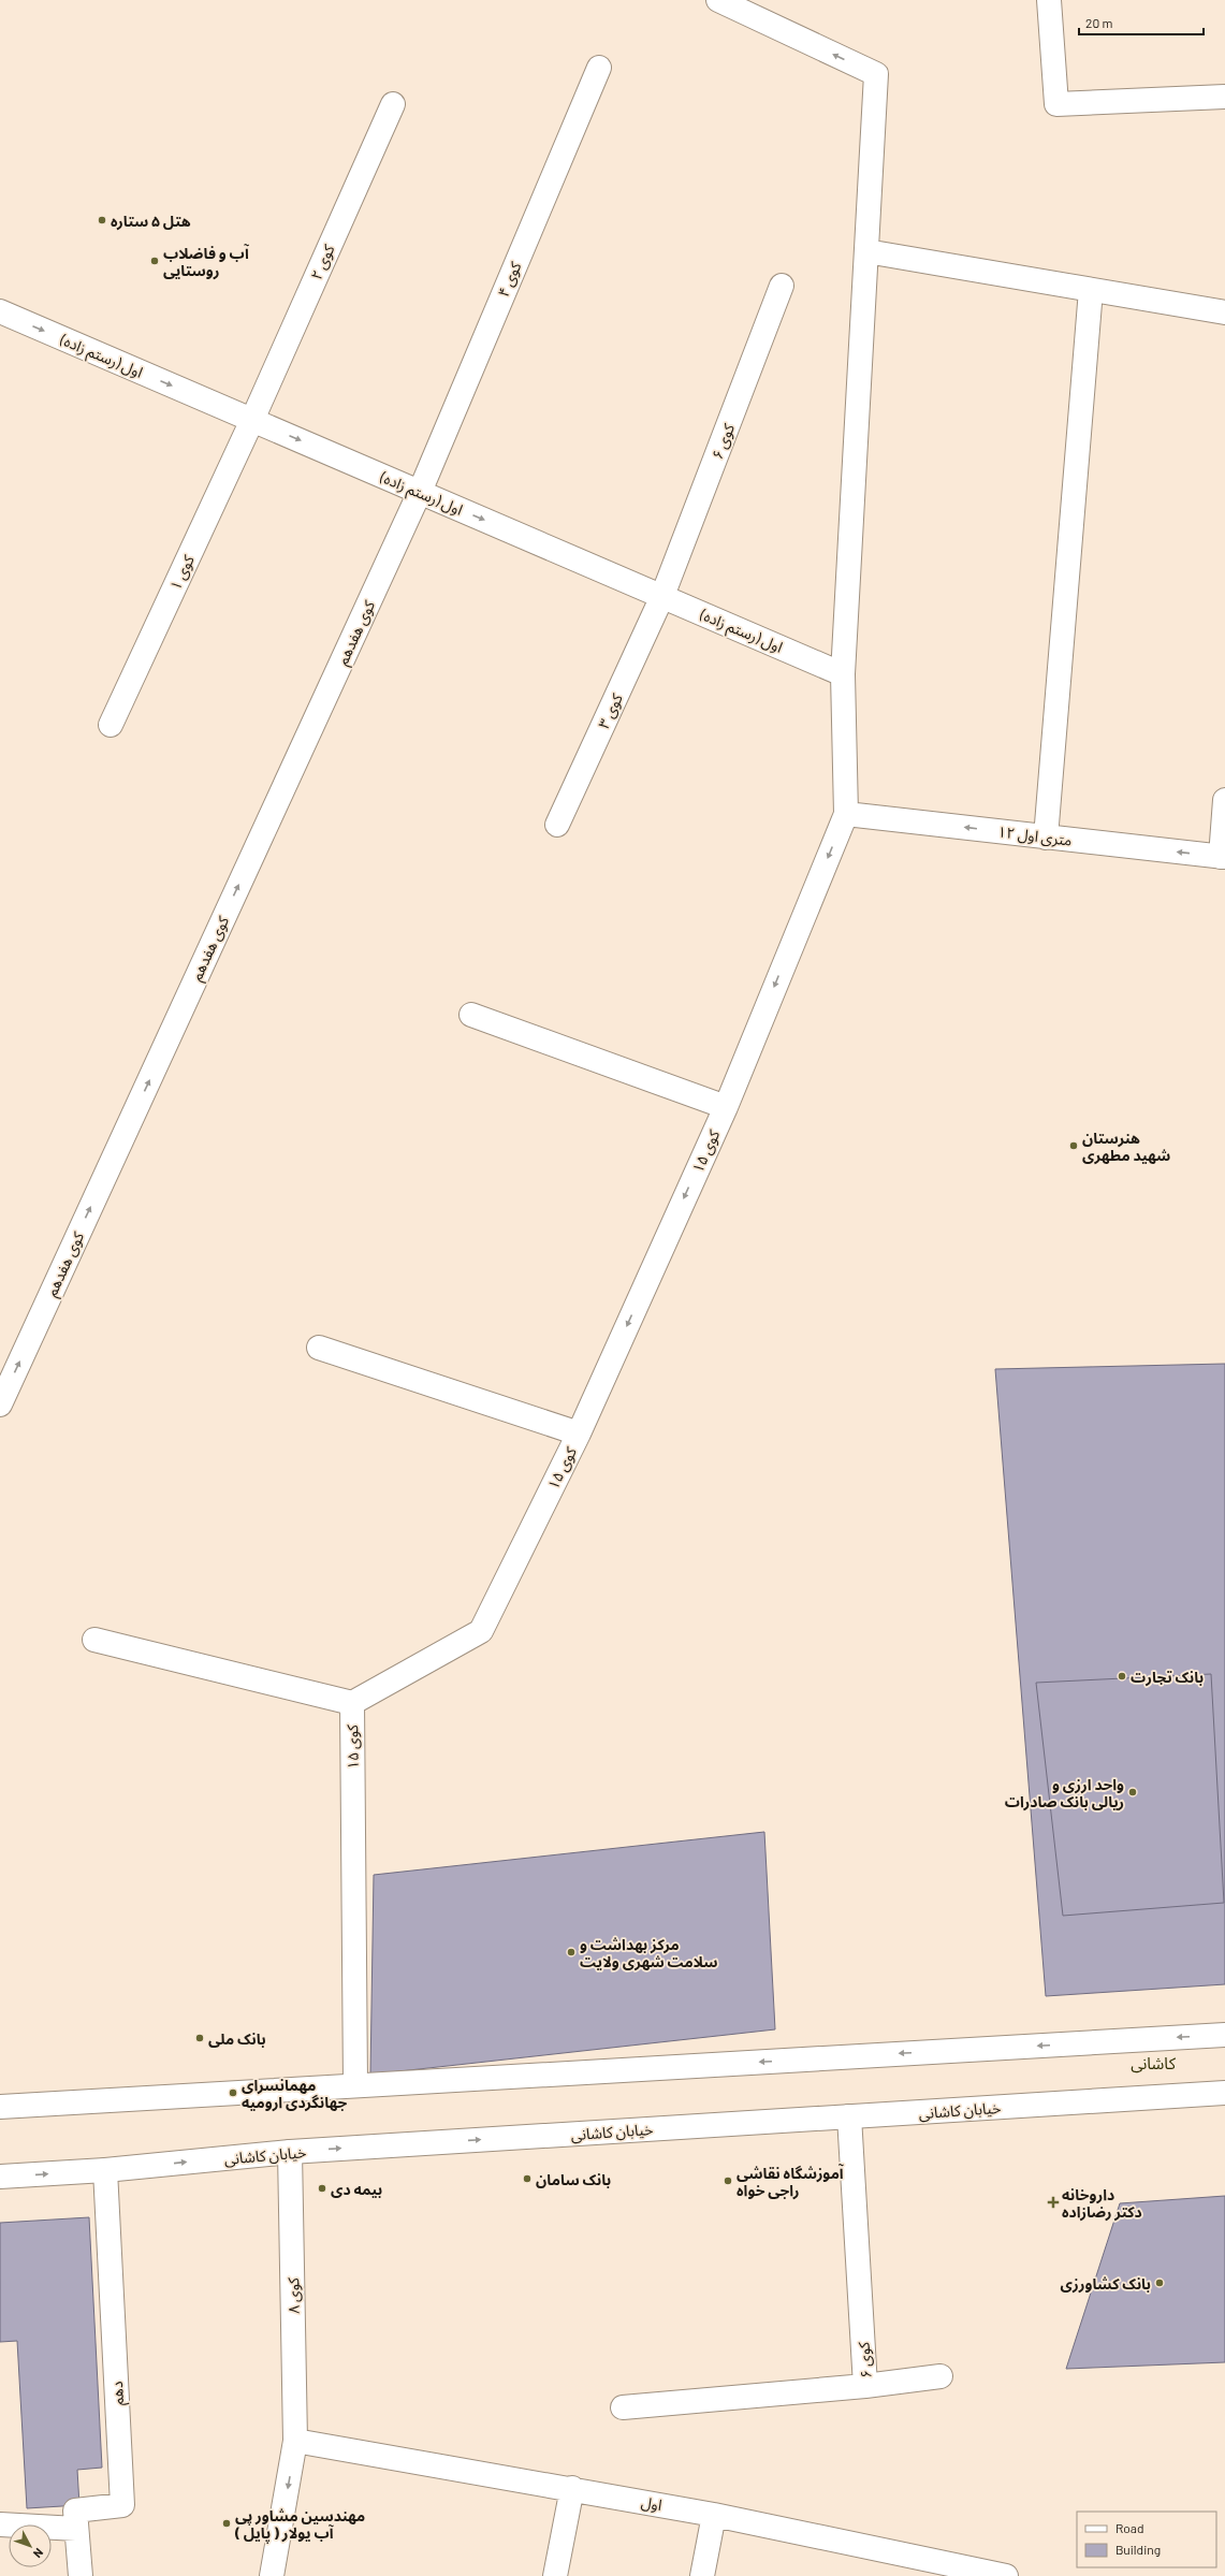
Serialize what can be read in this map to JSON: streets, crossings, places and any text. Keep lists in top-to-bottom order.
{
  "streets": {
    "street": [
      "کوی ۲",
      "کوی ۴",
      "اول (رستم زاده)",
      "کوی ۶",
      "کوی ۱",
      "کوی هفدهم",
      "کوی ۳",
      "۱۲ متری اول",
      "کوی ۱۵",
      "خیابان کاشانی",
      "کوی ۸",
      "دهم",
      "اول"
    ]
  },
  "crossings": [
    ["کوی ۲", "اول (رستم زاده)"],
    ["کوی ۲", "کوی ۱"],
    ["کوی ۴", "اول (رستم زاده)"],
    ["کوی ۴", "کوی هفدهم"],
    ["اول (رستم زاده)", "کوی ۶"],
    ["اول (رستم زاده)", "کوی ۱"],
    ["اول (رستم زاده)", "کوی هفدهم"],
    ["اول (رستم زاده)", "کوی ۳"],
    ["کوی ۶", "کوی ۳"],
    ["کوی ۶", "خیابان کاشانی"],
    ["۱۲ متری اول", "کوی ۱۵"],
    ["خیابان کاشانی", "کوی ۸"],
    ["خیابان کاشانی", "دهم"],
    ["کوی ۸", "اول"]
  ],
  "one_way": [
    "اول (رستم زاده)",
    "کوی هفدهم",
    "۱۲ متری اول",
    "کوی ۱۵"
  ],
  "districts": ["کاشانی"],
  "places": {
    "other": [
      "هتل ۵ ستاره",
      "آب و فاضلاب روستایی",
      "هنرستان شهید مطهری",
      "بانک تجارت",
      "واحد ارزی و ریالی بانک صادرات",
      "مرکز بهداشت و سلامت شهری ولایت",
      "بانک ملی",
      "مهمانسرای جهانگردى ارومیه",
      "بانک سامان",
      "آموزشگاه نقاشی راجی خواه",
      "بیمه دی",
      "بانک کشاورزی",
      "مهندسین مشاور پی آب یولار ( پایل )"
    ],
    "health": ["داروخانه دکتر رضازاده"]
  },
  "legend": ["Road", "Building"],
  "scale_bar": "20 m",
  "north": "bottom right"
}
